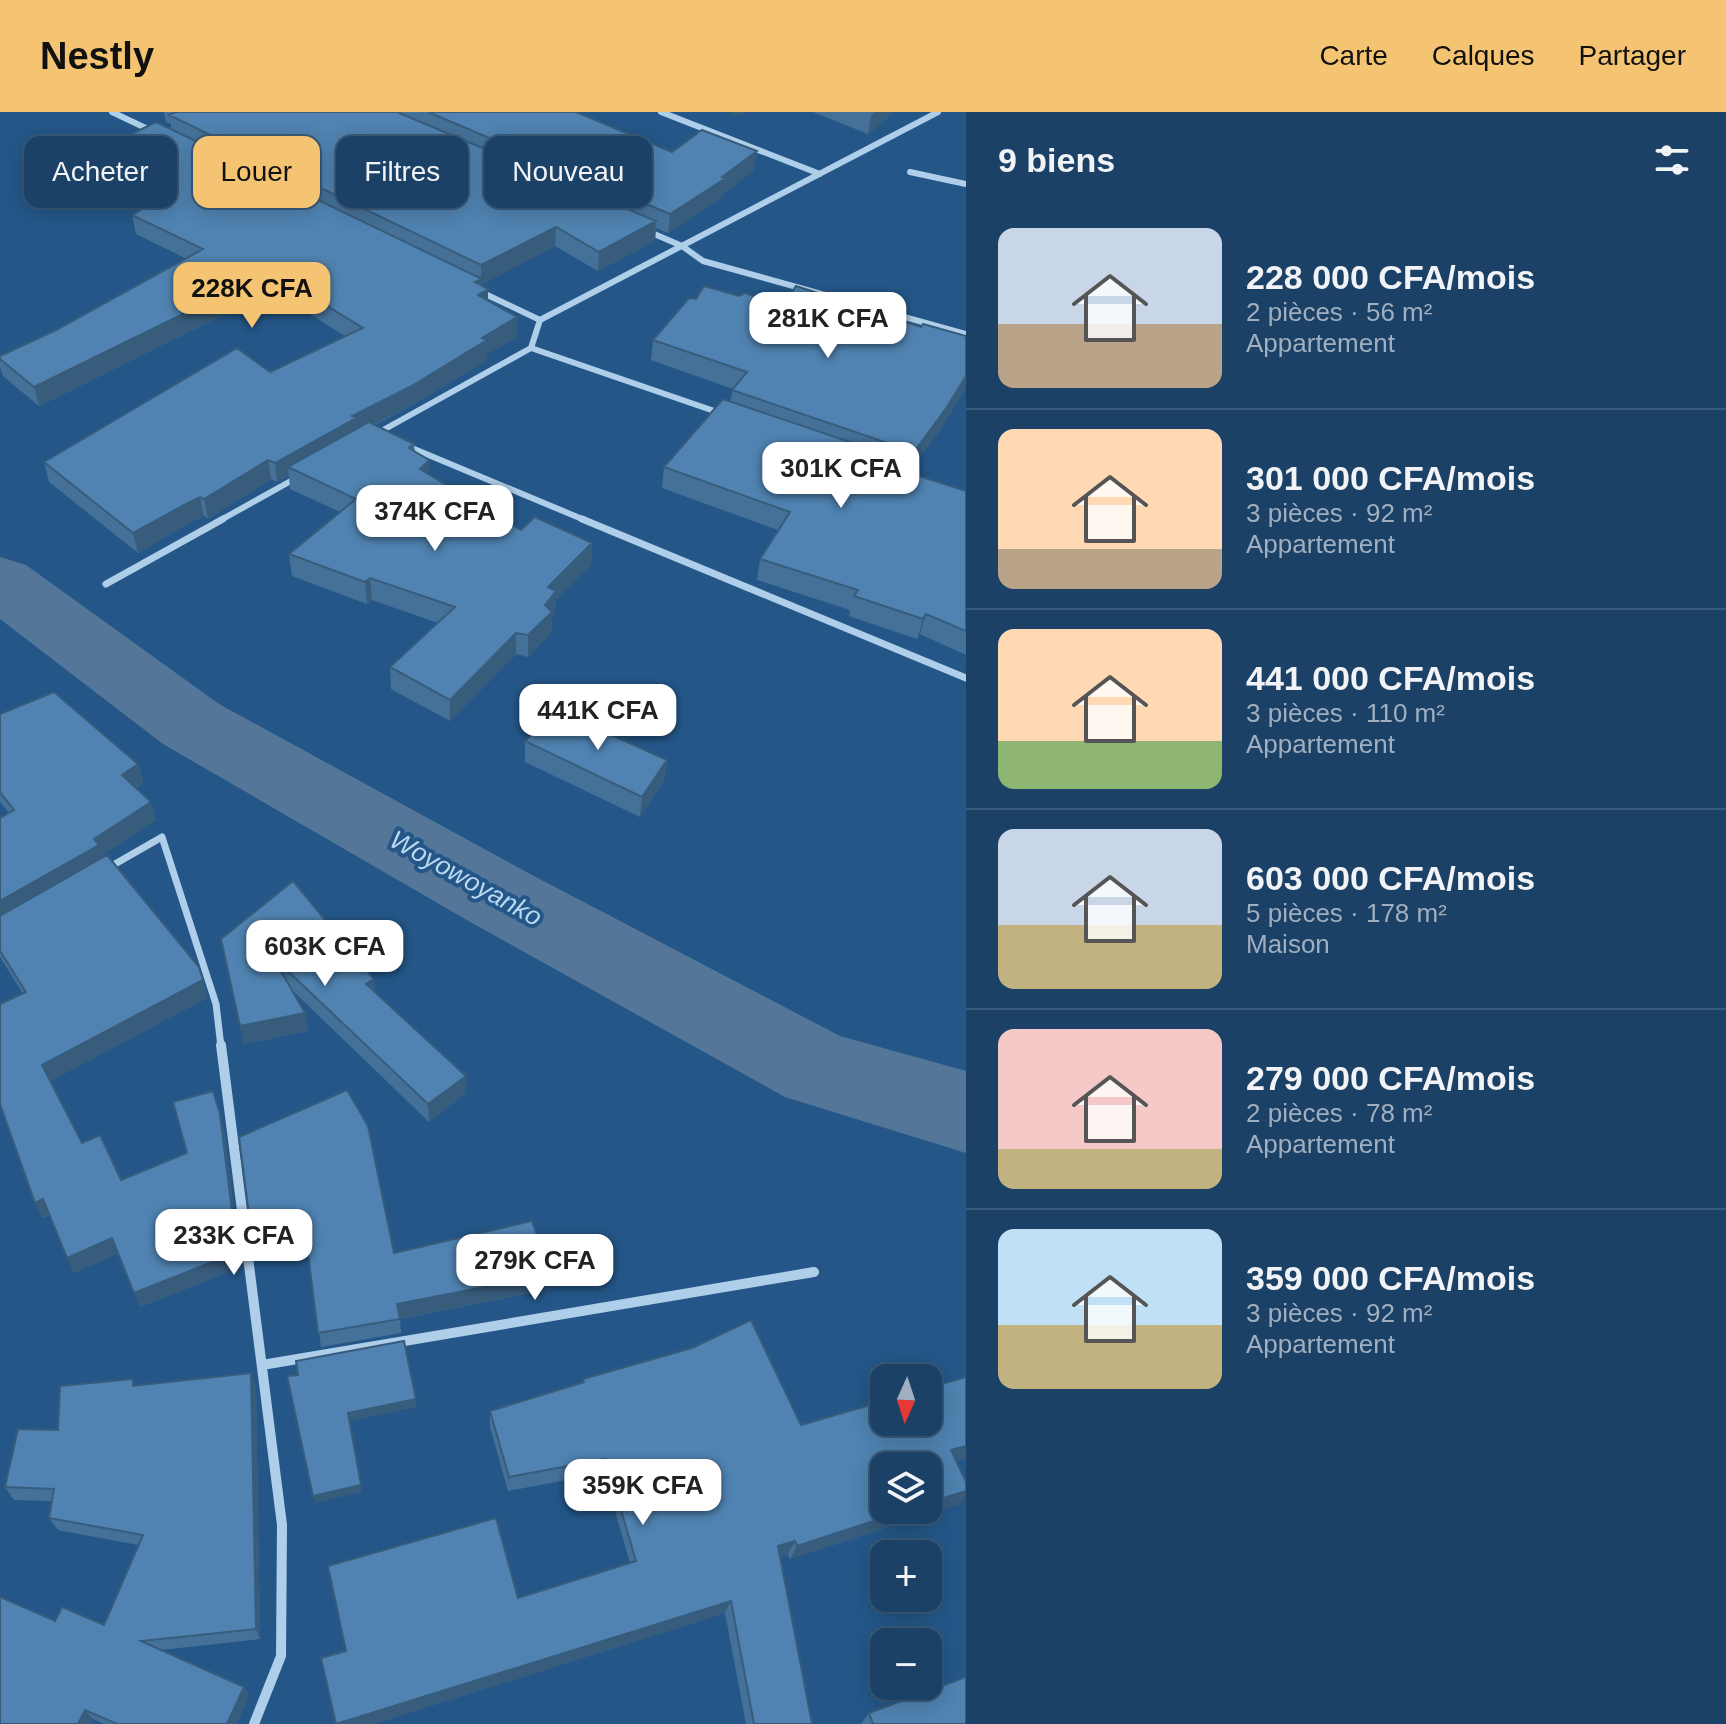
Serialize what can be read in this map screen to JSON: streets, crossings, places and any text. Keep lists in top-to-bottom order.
{
  "water": ["Woyowoyanko"],
  "north": "bottom",
  "page": {
    "header": "Nestly",
    "nav": ["Carte", "Calques", "Partager"],
    "heading": "9 biens",
    "chip": [
      "Acheter",
      "Louer",
      "Filtres",
      "Nouveau"
    ],
    "list": [
      {
        "name": "228 000 CFA/mois",
        "note": "2 pièces · 56 m² · Appartement"
      },
      {
        "name": "301 000 CFA/mois",
        "note": "3 pièces · 92 m² · Appartement"
      },
      {
        "name": "441 000 CFA/mois",
        "note": "3 pièces · 110 m² · Appartement"
      },
      {
        "name": "603 000 CFA/mois",
        "note": "5 pièces · 178 m² · Maison"
      },
      {
        "name": "279 000 CFA/mois",
        "note": "2 pièces · 78 m² · Appartement"
      },
      {
        "name": "359 000 CFA/mois",
        "note": "3 pièces · 92 m² · Appartement"
      }
    ],
    "price": [
      "228K CFA",
      "281K CFA",
      "301K CFA",
      "374K CFA",
      "441K CFA",
      "603K CFA",
      "233K CFA",
      "279K CFA",
      "359K CFA"
    ],
    "map_buttons": ["+", "−"]
  }
}
